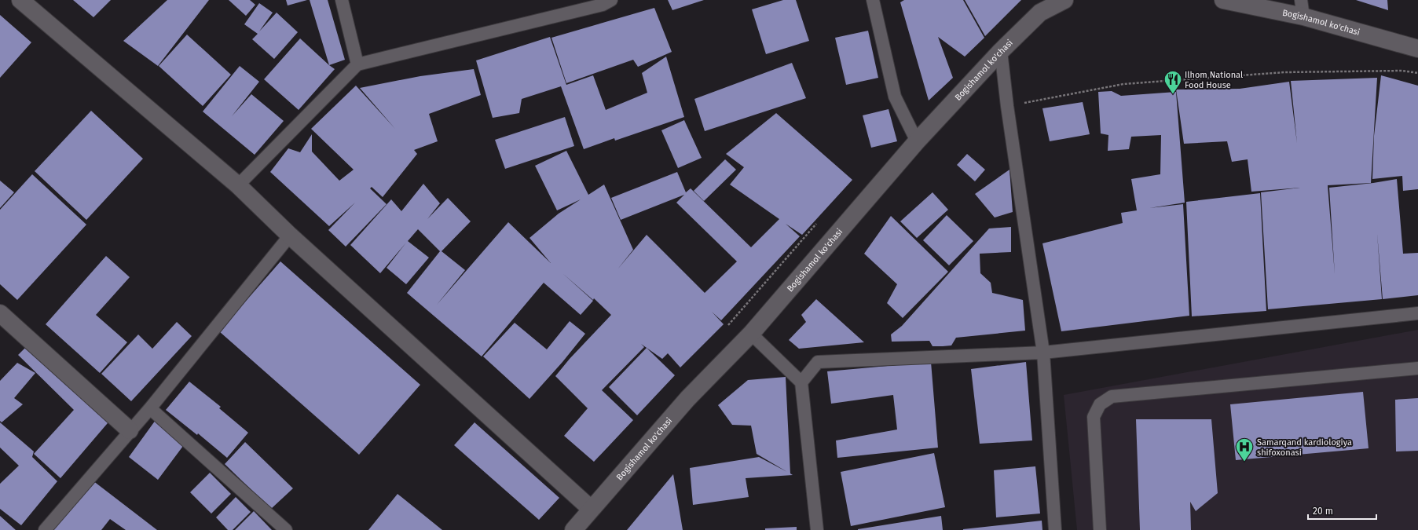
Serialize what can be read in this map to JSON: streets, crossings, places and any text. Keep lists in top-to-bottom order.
{
  "streets": {
    "street": ["Bogishamol ko'chasi"]
  },
  "places": {
    "restaurant": ["Ilhom National Food House"],
    "hospital": ["Samarqand kardiologiya shifoxonasi"]
  },
  "scale_bar": "20 m"
}
